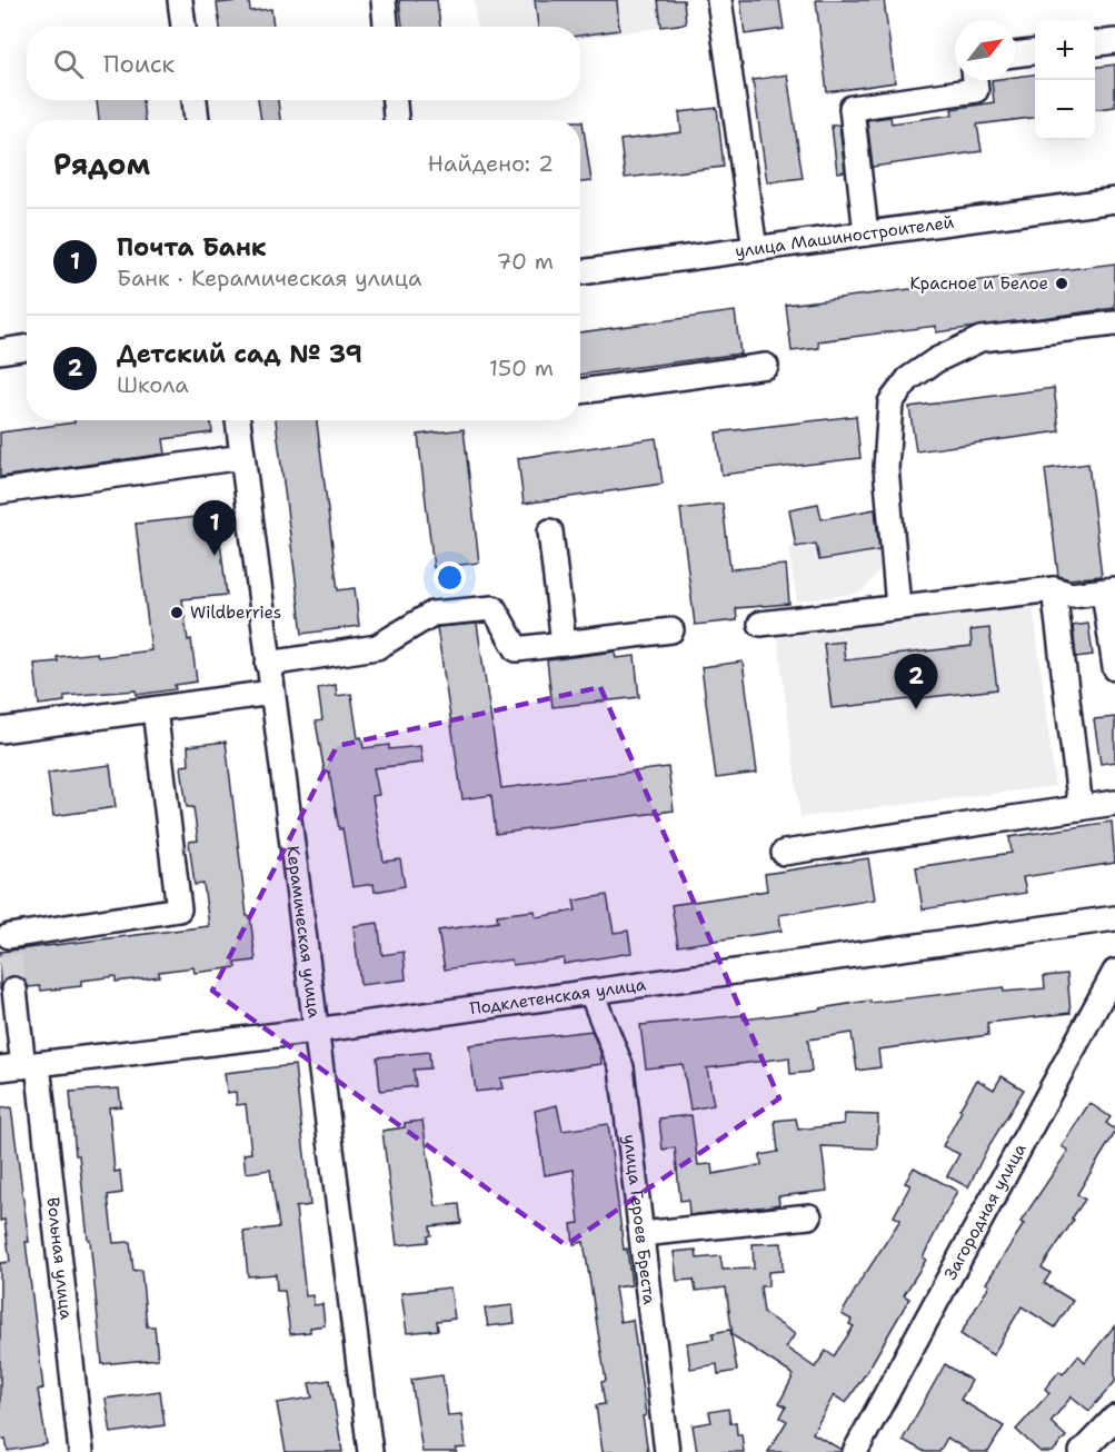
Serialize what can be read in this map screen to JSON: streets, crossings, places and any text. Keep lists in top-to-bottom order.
{
  "streets": {
    "street": [
      "улица Машиностроителей",
      "Керамическая улица",
      "Подклетенская улица",
      "Загородная улица",
      "улица Героев Бреста",
      "Вольная улица"
    ]
  },
  "crossings": [
    ["Керамическая улица", "Подклетенская улица"],
    ["Подклетенская улица", "улица Героев Бреста"],
    ["Подклетенская улица", "Вольная улица"]
  ],
  "places": ["Красное и Белое", "Wildberries"],
  "north": "top right",
  "page": {
    "map_buttons": ["+", "−"],
    "search": "Поиск",
    "heading": ["Рядом", "Найдено: 2"],
    "list": [
      {
        "mark": "1",
        "name": "Почта Банк",
        "note": "Банк · Керамическая улица",
        "value": "70 m"
      },
      {
        "mark": "2",
        "name": "Детский сад № 39",
        "note": "Школа",
        "value": "150 m"
      }
    ],
    "pins": ["1", "2"]
  }
}
